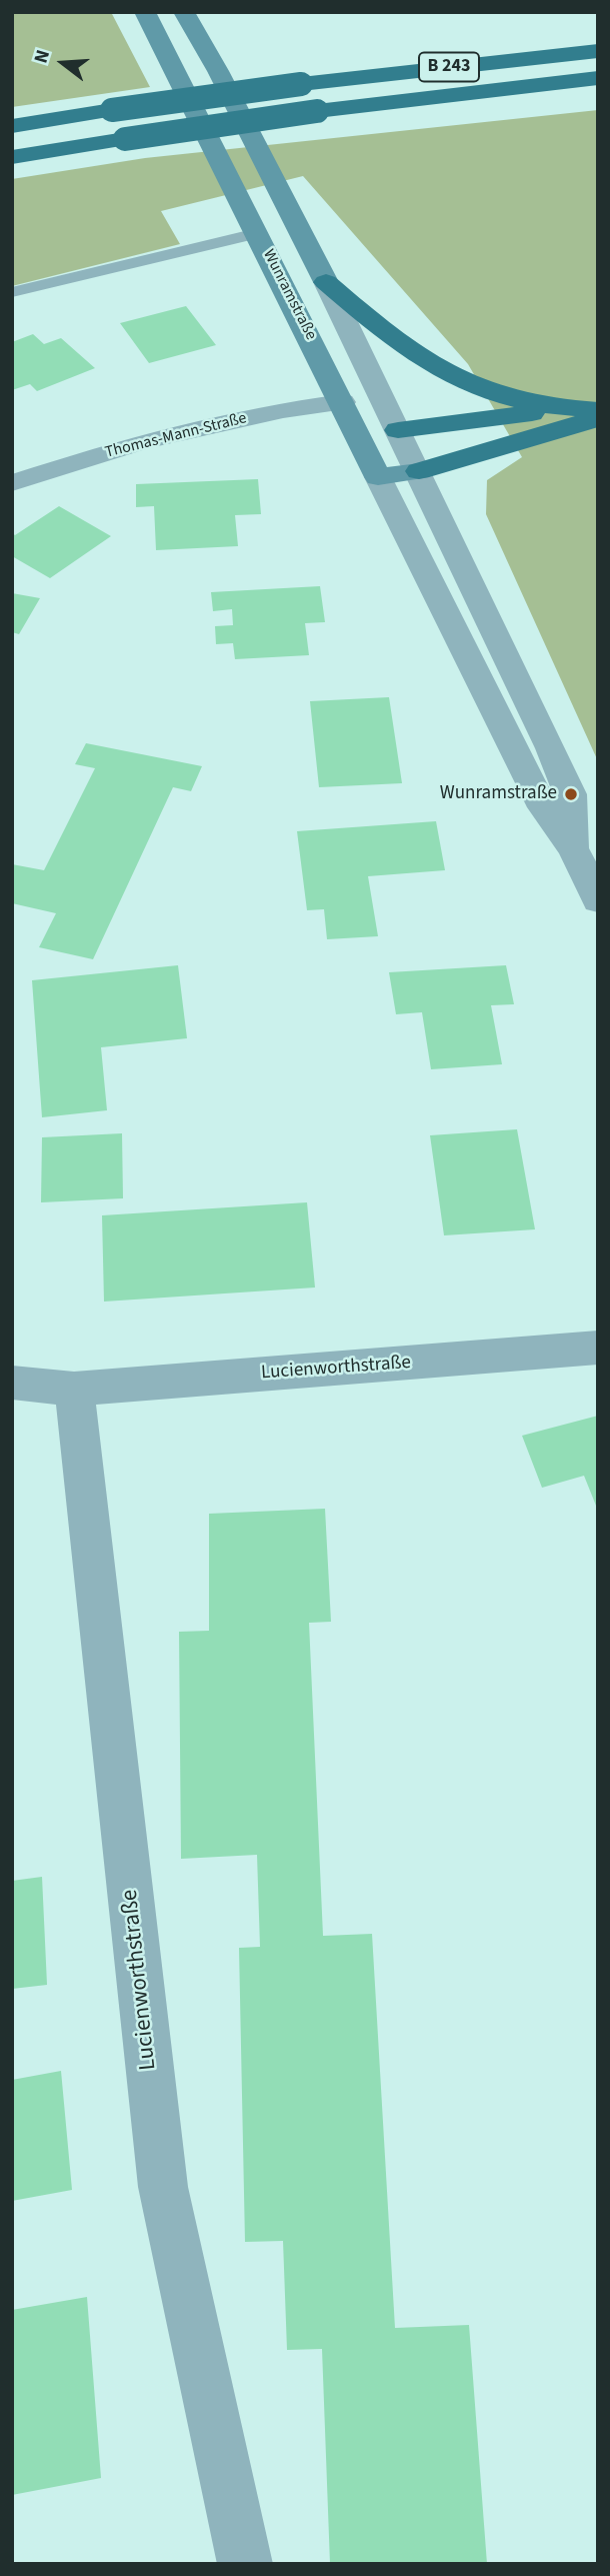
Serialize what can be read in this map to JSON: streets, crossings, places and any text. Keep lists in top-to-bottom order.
{
  "streets": {
    "highway": ["B 243"],
    "main road": ["Wunramstraße"],
    "street": ["Thomas-Mann-Straße", "Lucienworthstraße"]
  },
  "crossings": [
    ["Wunramstraße", "Thomas-Mann-Straße"]
  ],
  "places": ["Wunramstraße"],
  "north": "left"
}
